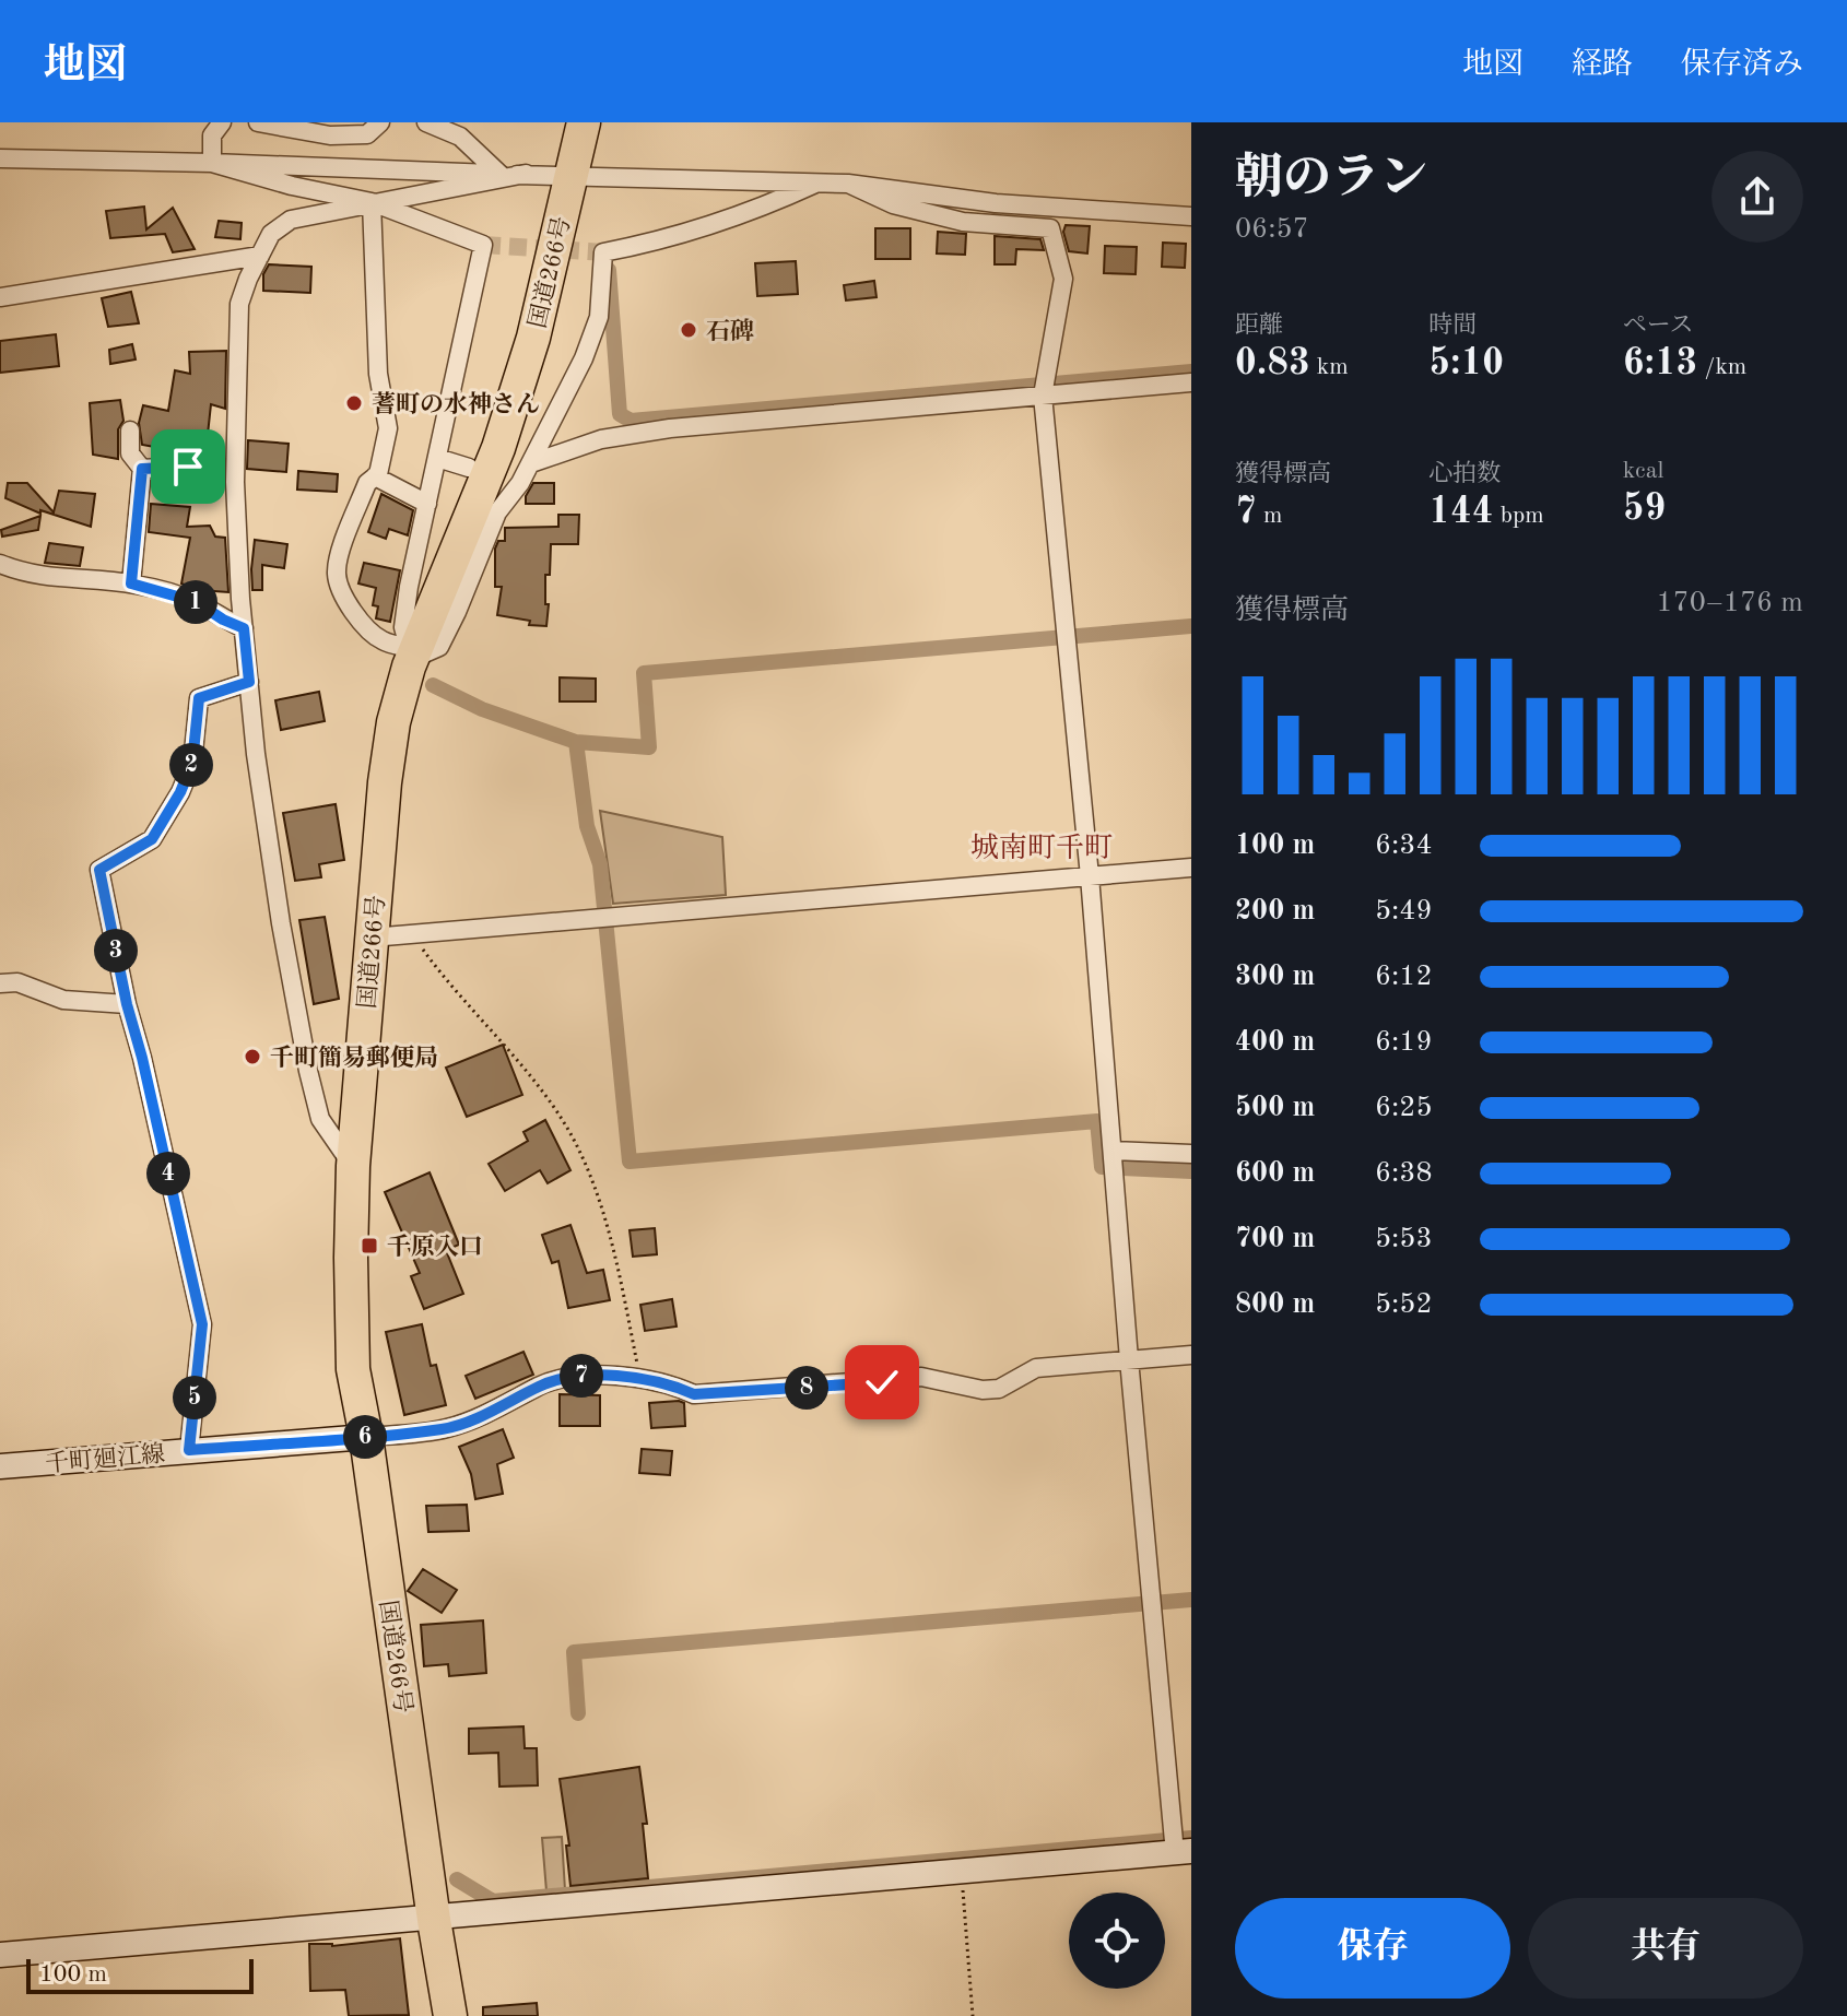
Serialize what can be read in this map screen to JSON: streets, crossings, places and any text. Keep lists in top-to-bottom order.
{
  "streets": {
    "highway": ["国道266号"],
    "street": ["千町廻江線"]
  },
  "crossings": [
    ["国道266号", "千町廻江線"]
  ],
  "districts": ["城南町千町"],
  "places": {
    "other": ["石碑", "蓍町の水神さん", "千町簡易郵便局"],
    "transit": ["千原入口"]
  },
  "scale_bar": "100 m",
  "page": {
    "header": "地図",
    "nav": ["地図", "経路", "保存済み"],
    "heading": ["朝のラン", "06:57"],
    "stats": [
      ["距離", "0.83 km"],
      ["時間", "5:10"],
      ["ペース", "6:13 /km"],
      ["獲得標高", "7 m"],
      ["心拍数", "144 bpm"],
      ["kcal", "59"]
    ],
    "chart": ["獲得標高", "170–176 m"],
    "pins": [
      "1",
      "2",
      "3",
      "4",
      "7",
      "8",
      "5",
      "6"
    ],
    "list": [
      {
        "name": "100 m",
        "note": "6:34"
      },
      {
        "name": "200 m",
        "note": "5:49"
      },
      {
        "name": "300 m",
        "note": "6:12"
      },
      {
        "name": "400 m",
        "note": "6:19"
      },
      {
        "name": "500 m",
        "note": "6:25"
      },
      {
        "name": "600 m",
        "note": "6:38"
      },
      {
        "name": "700 m",
        "note": "5:53"
      },
      {
        "name": "800 m",
        "note": "5:52"
      }
    ],
    "buttons": ["保存", "共有"],
    "scale": "100 m"
  }
}
